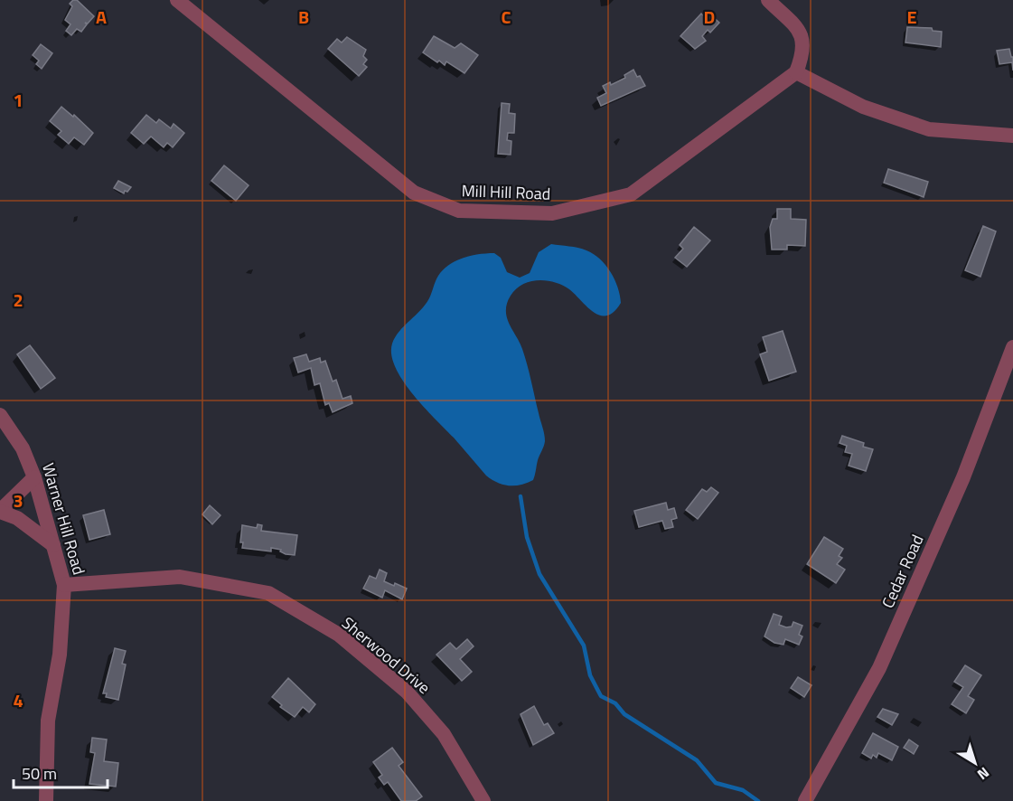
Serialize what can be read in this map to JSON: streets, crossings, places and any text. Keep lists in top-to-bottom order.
{
  "streets": {
    "street": [
      "Mill Hill Road",
      "Warner Hill Road",
      "Cedar Road",
      "Sherwood Drive"
    ]
  },
  "crossings": [
    ["Warner Hill Road", "Sherwood Drive"]
  ],
  "scale_bar": "50 m",
  "north": "bottom right",
  "grid": {
    "columns": [
      "A",
      "B",
      "C",
      "D",
      "E"
    ],
    "rows": [
      "1",
      "2",
      "3",
      "4"
    ]
  }
}
